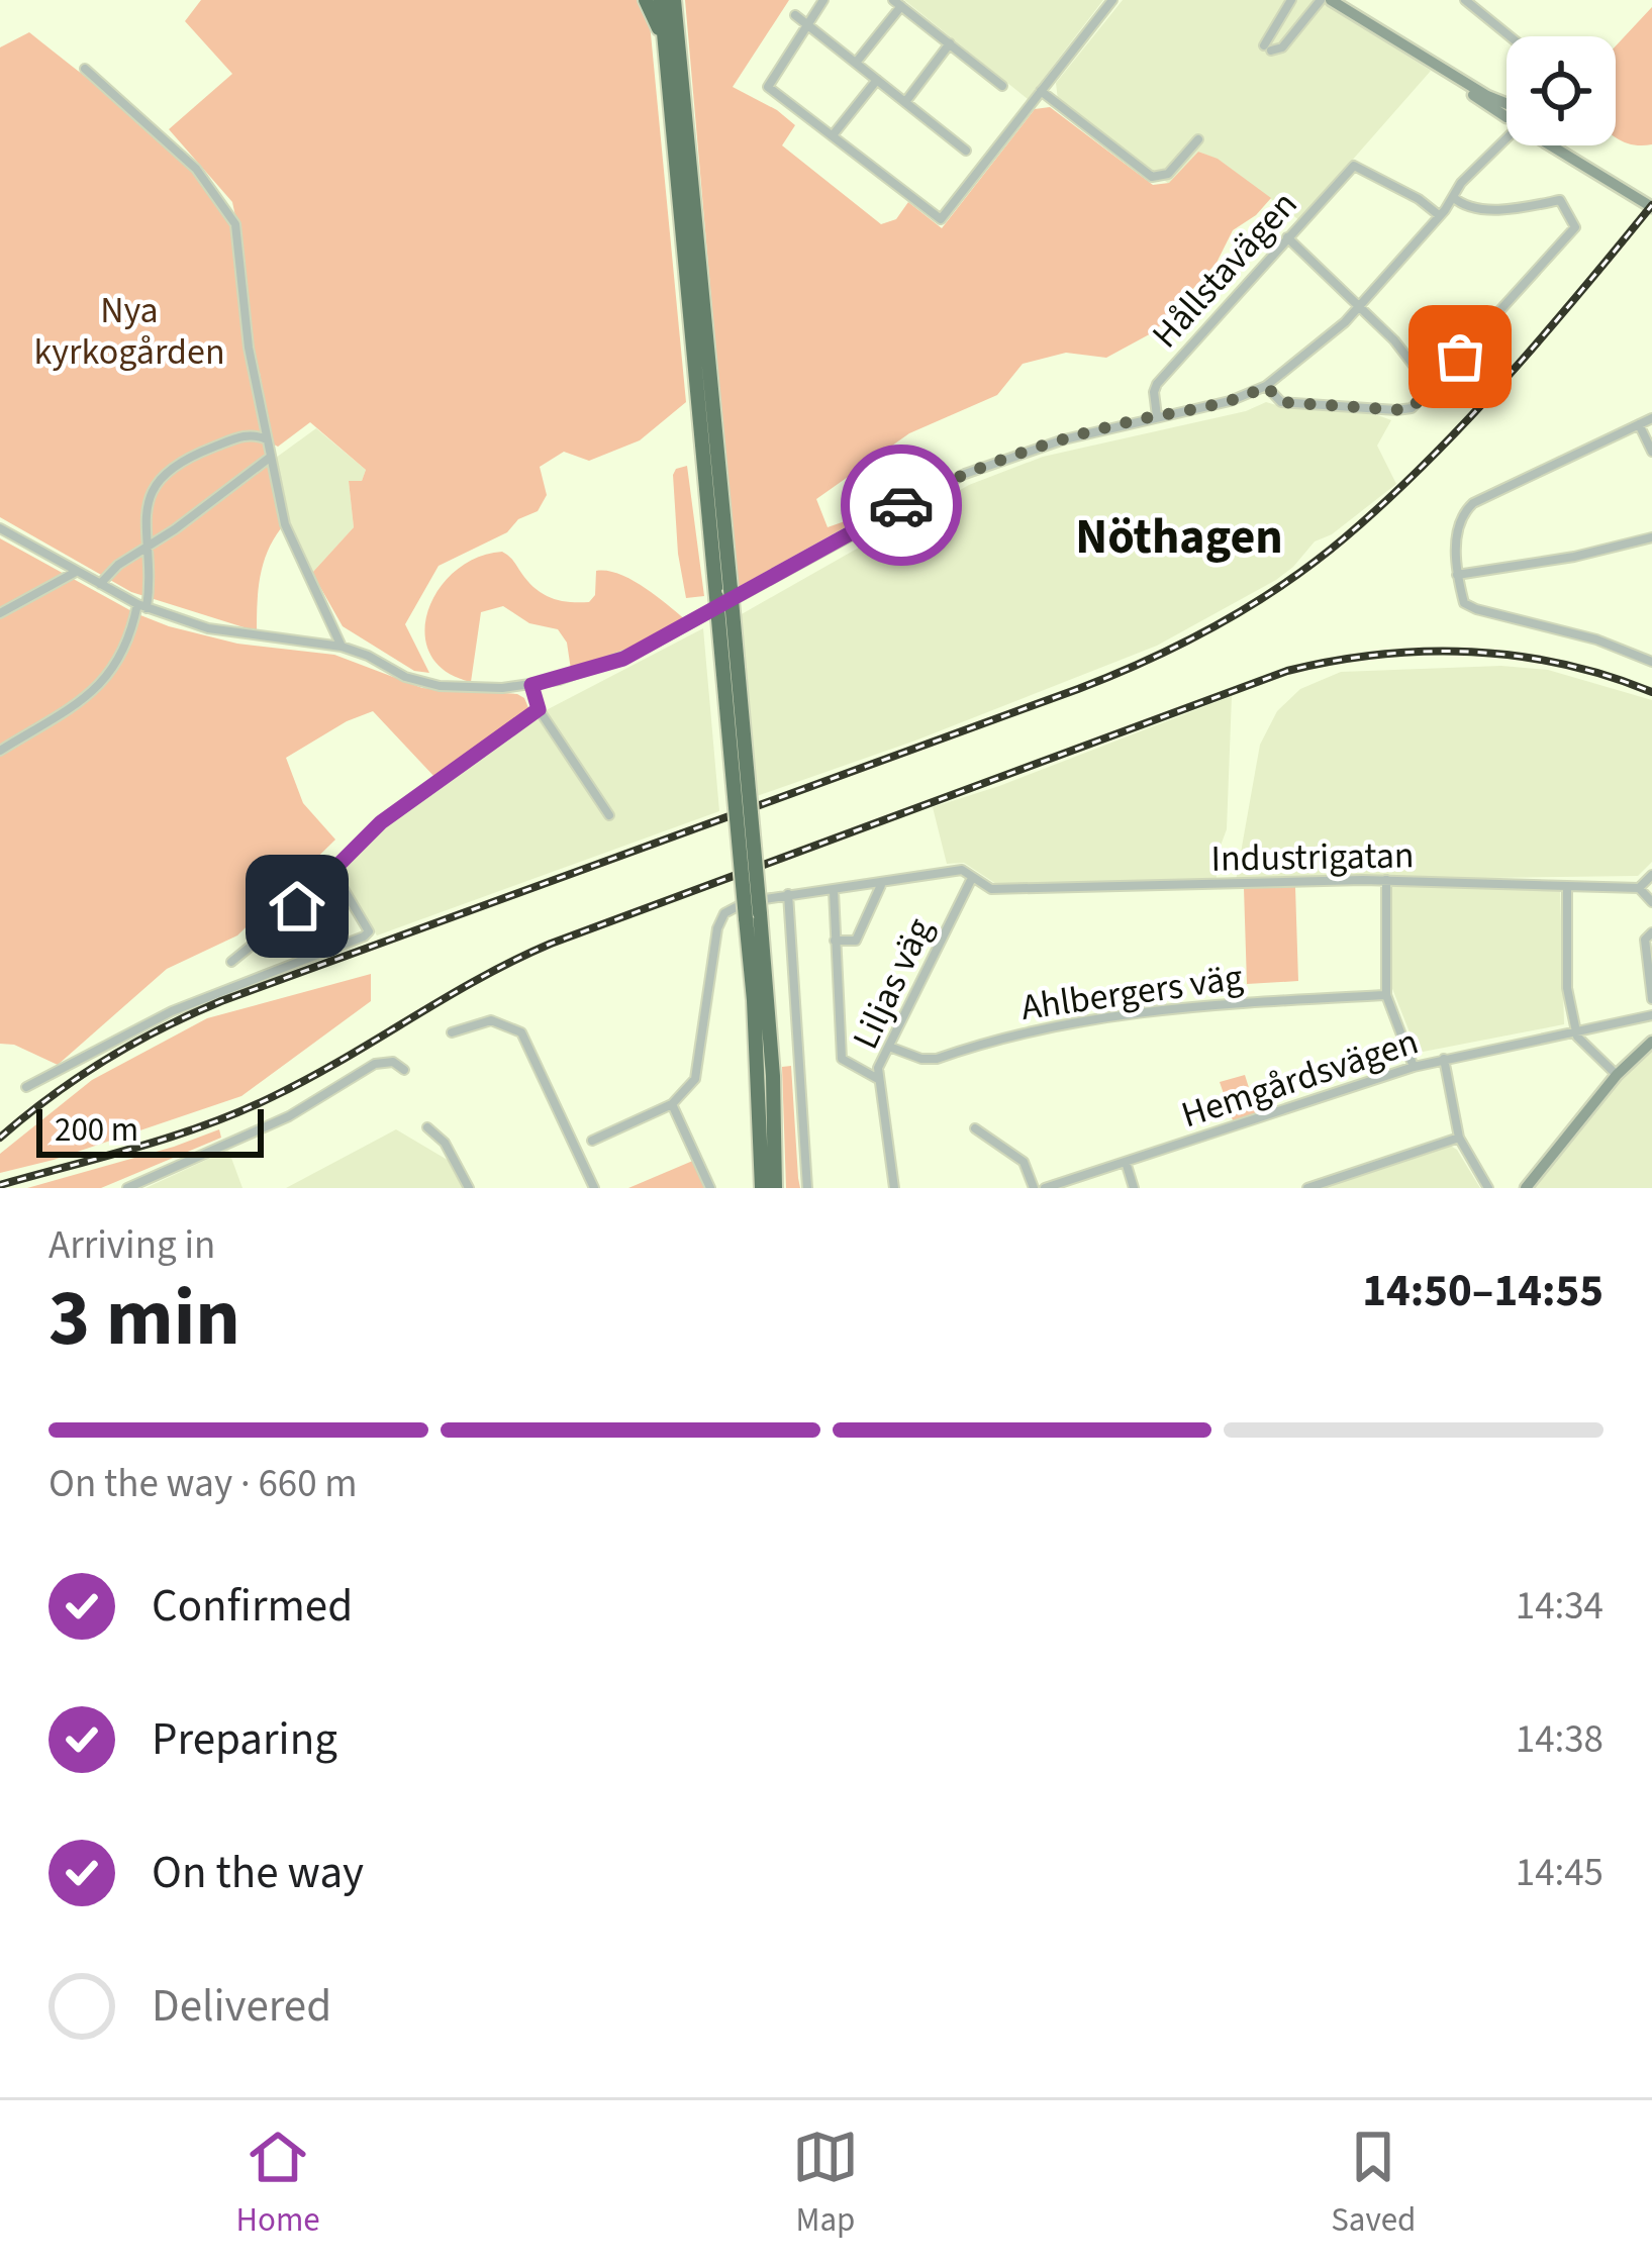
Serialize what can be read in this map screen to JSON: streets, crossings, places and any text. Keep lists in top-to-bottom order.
{
  "streets": {
    "street": [
      "Hållstavägen",
      "Industrigatan",
      "Liljas väg",
      "Ahlbergers väg",
      "Hemgårdsvägen"
    ]
  },
  "crossings": [
    ["Industrigatan", "Liljas väg"],
    ["Liljas väg", "Ahlbergers väg"]
  ],
  "districts": ["Nöthagen"],
  "parks": ["Nya kyrkogården"],
  "scale_bar": "200 m",
  "page": {
    "scale": "200 m",
    "heading": ["3 min", "Arriving in", "14:50–14:55"],
    "bar": "On the way · 660 m",
    "list": [
      ["Confirmed", "14:34"],
      ["Preparing", "14:38"],
      ["On the way", "14:45"],
      "Delivered"
    ],
    "tabs": ["Home", "Map", "Saved"]
  }
}
